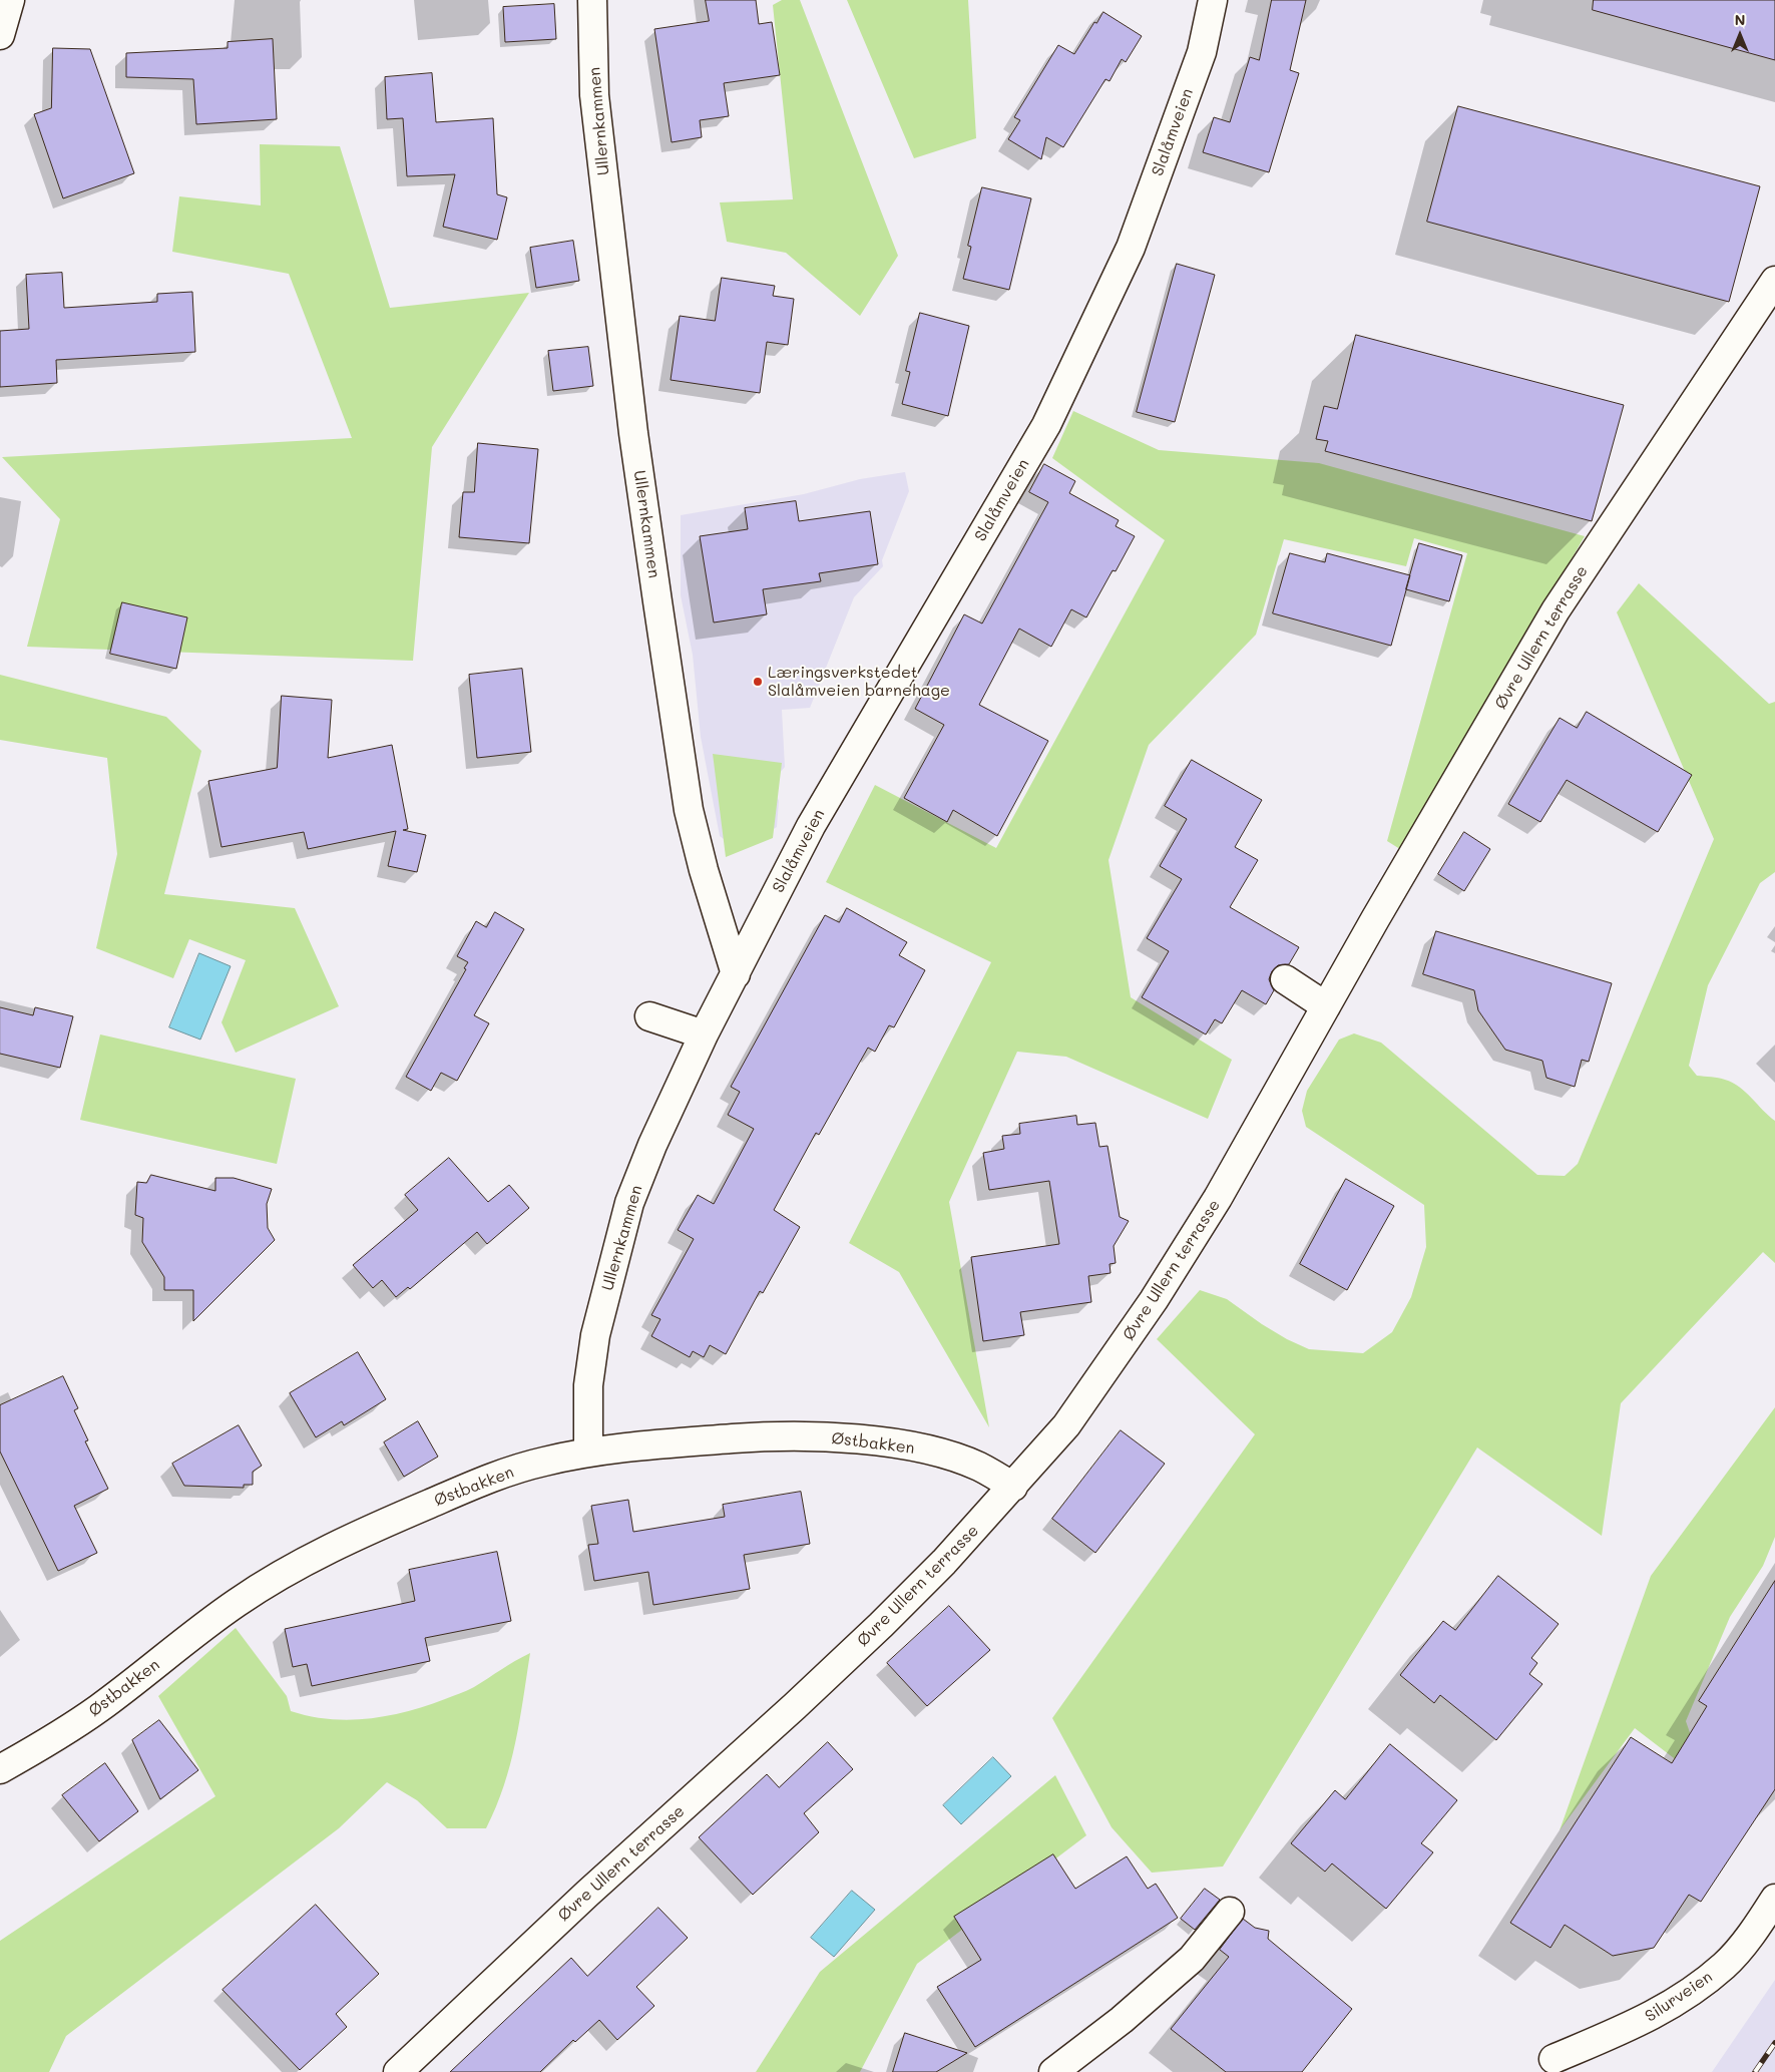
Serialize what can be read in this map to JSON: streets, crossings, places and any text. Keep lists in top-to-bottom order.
{
  "streets": {
    "street": [
      "Ullernkammen",
      "Slalåmveien",
      "Øvre Ullern terrasse",
      "Østbakken",
      "Silurveien"
    ]
  },
  "crossings": [
    ["Ullernkammen", "Slalåmveien"],
    ["Ullernkammen", "Østbakken"],
    ["Øvre Ullern terrasse", "Østbakken"]
  ],
  "places": ["Læringsverkstedet Slalåmveien barnehage"],
  "north": "top"
}
